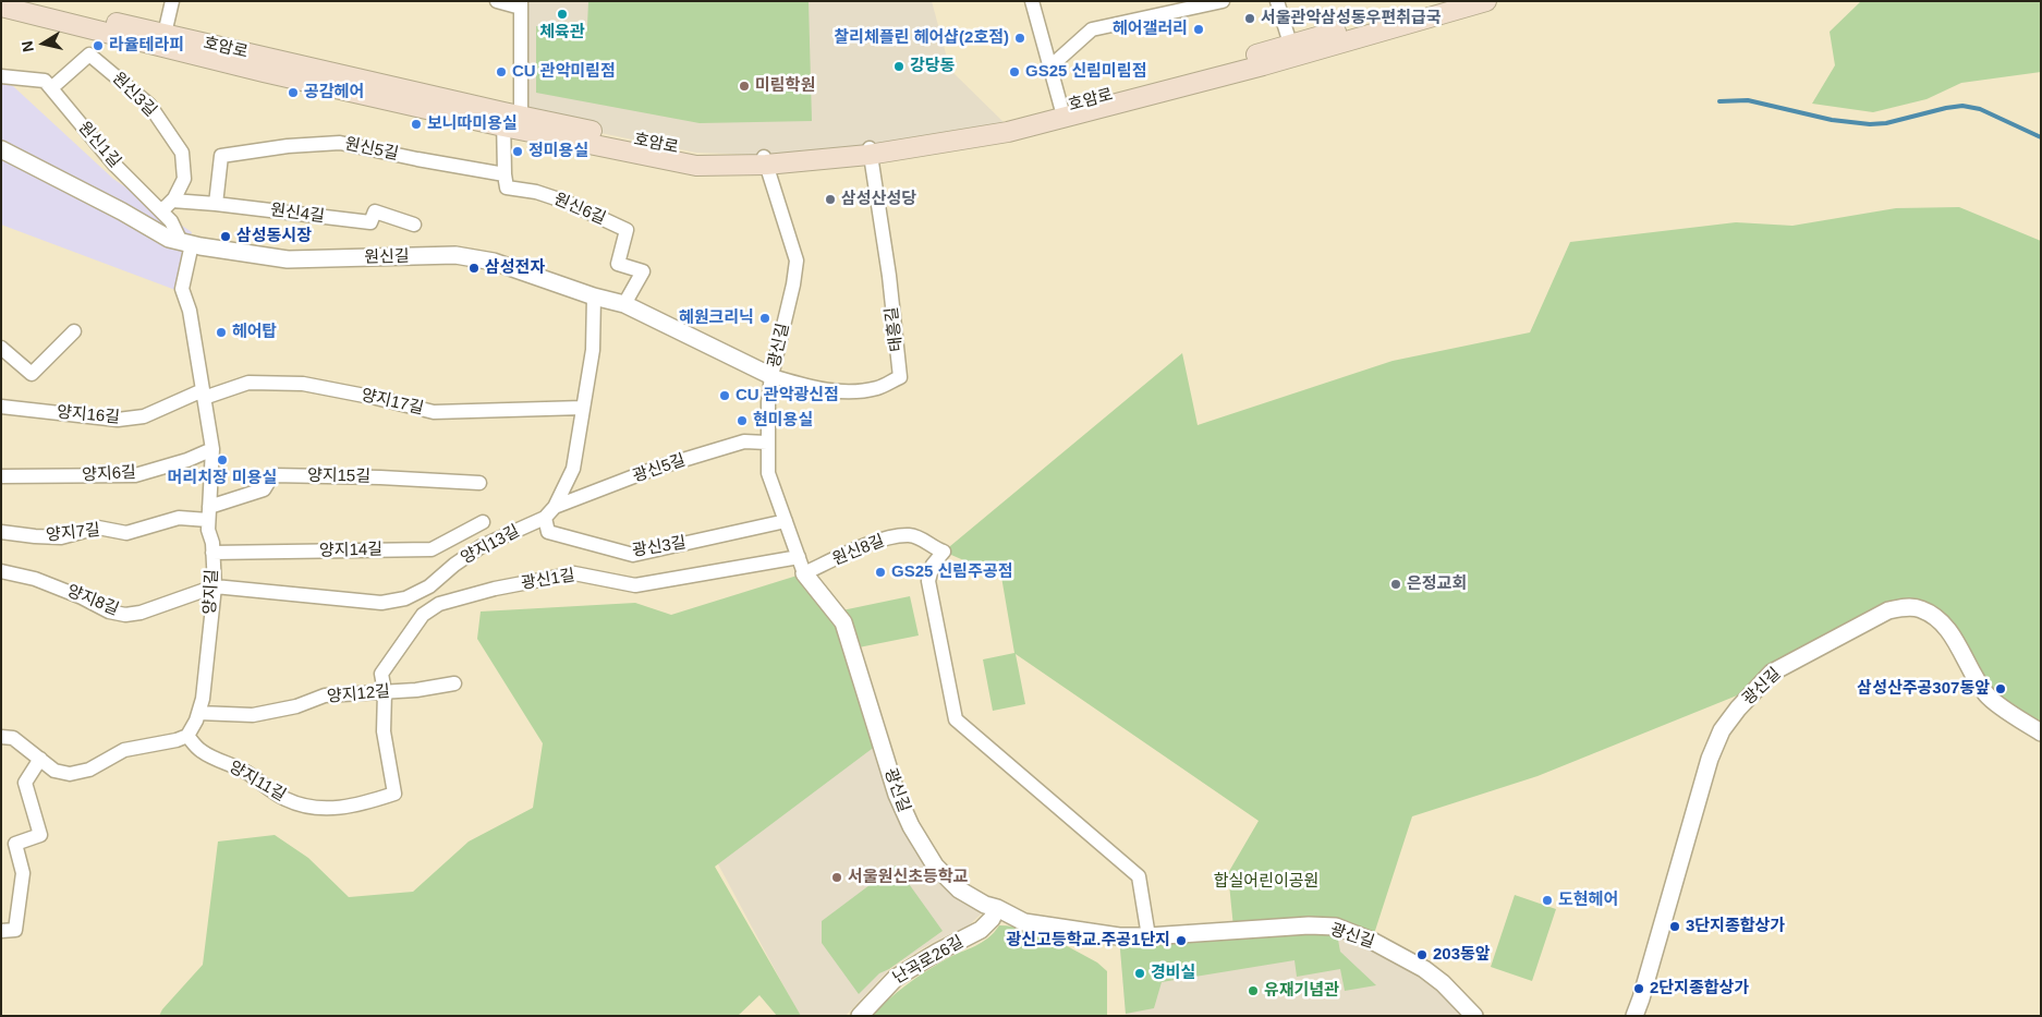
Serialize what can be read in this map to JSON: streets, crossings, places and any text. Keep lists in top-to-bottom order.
{
  "streets": {
    "main road": ["호암로"],
    "street": [
      "원신3길",
      "원신1길",
      "원신5길",
      "원신6길",
      "원신4길",
      "원신길",
      "태흥길",
      "광신길",
      "양지17길",
      "양지16길",
      "광신5길",
      "양지6길",
      "양지15길",
      "양지7길",
      "양지13길",
      "광신3길",
      "양지14길",
      "원신8길",
      "광신1길",
      "양지길",
      "양지8길",
      "양지12길",
      "양지11길",
      "난곡로26길"
    ]
  },
  "crossings": [
    ["호암로", "태흥길"],
    ["호암로", "광신길"],
    ["원신3길", "원신1길"],
    ["원신3길", "원신4길"],
    ["원신1길", "원신길"],
    ["원신1길", "양지길"],
    ["원신5길", "원신6길"],
    ["원신5길", "원신4길"],
    ["원신6길", "원신길"],
    ["원신길", "태흥길"],
    ["원신길", "광신길"],
    ["원신길", "양지13길"],
    ["원신길", "양지길"],
    ["태흥길", "광신길"],
    ["광신길", "광신5길"],
    ["광신길", "광신3길"],
    ["광신길", "원신8길"],
    ["광신길", "광신1길"],
    ["광신길", "난곡로26길"],
    ["양지17길", "양지16길"],
    ["양지17길", "양지13길"],
    ["양지17길", "양지길"],
    ["양지16길", "양지길"],
    ["광신5길", "양지13길"],
    ["양지6길", "양지길"],
    ["양지15길", "양지7길"],
    ["양지15길", "양지길"],
    ["양지7길", "양지길"],
    ["양지13길", "광신3길"],
    ["양지13길", "양지길"],
    ["양지13길", "양지8길"],
    ["양지14길", "양지길"],
    ["광신1길", "양지12길"],
    ["광신1길", "양지11길"],
    ["양지길", "양지8길"],
    ["양지길", "양지12길"],
    ["양지길", "양지11길"],
    ["양지12길", "양지11길"]
  ],
  "parks": ["합실어린이공원"],
  "places": [
    "체육관",
    "서울관악삼성동우편취급국",
    "헤어갤러리",
    "찰리체플린 헤어샵(2호점)",
    "라율테라피",
    "강당동",
    "CU 관악미림점",
    "GS25 신림미림점",
    "미림학원",
    "공감헤어",
    "보니따미용실",
    "정미용실",
    "삼성산성당",
    "삼성동시장",
    "삼성전자",
    "혜원크리닉",
    "헤어탑",
    "CU 관악광신점",
    "현미용실",
    "머리치장 미용실",
    "GS25 신림주공점",
    "은정교회",
    "삼성산주공307동앞",
    "서울원신초등학교",
    "도현헤어",
    "3단지종합상가",
    "광신고등학교.주공1단지",
    "203동앞",
    "경비실",
    "2단지종합상가",
    "유재기념관"
  ],
  "north": "left"
}
